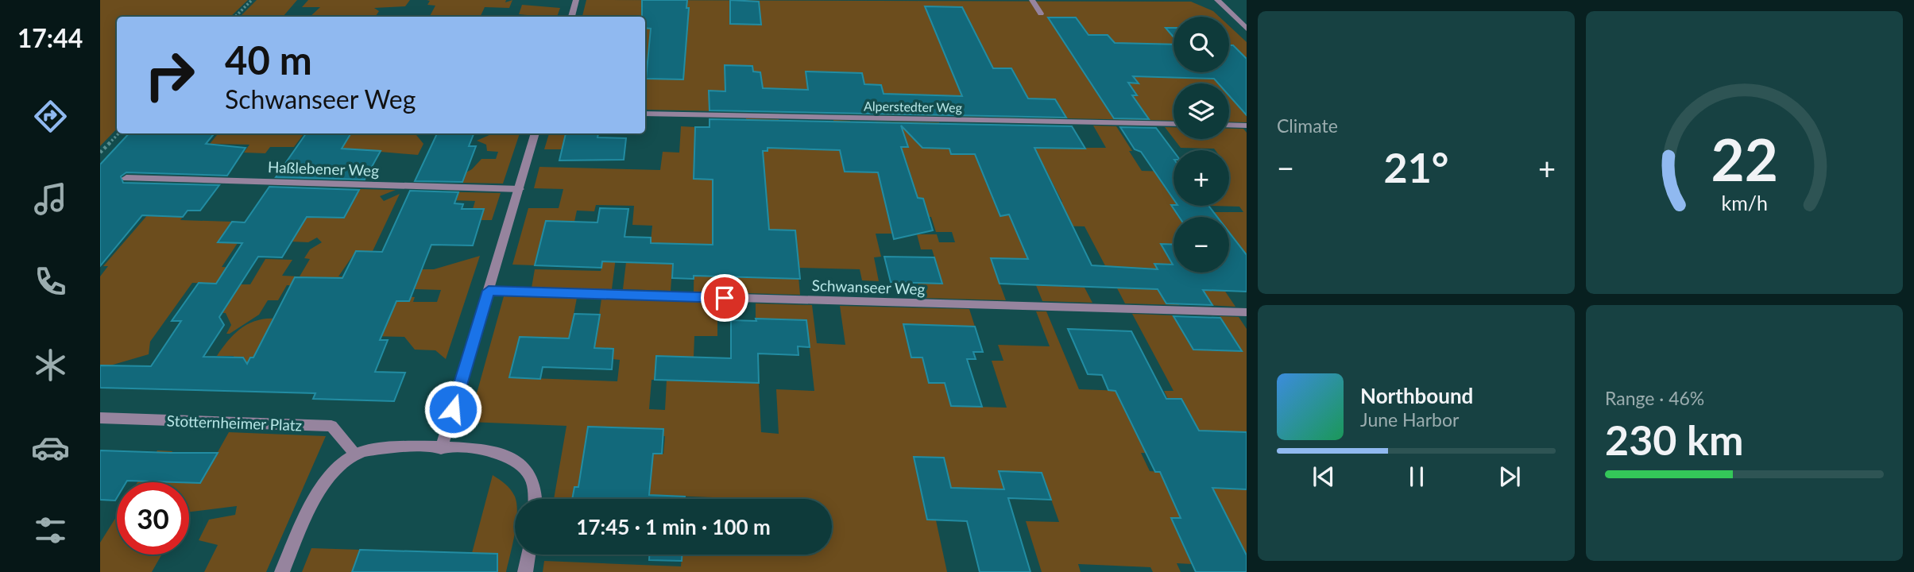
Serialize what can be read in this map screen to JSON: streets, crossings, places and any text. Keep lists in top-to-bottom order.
{
  "streets": {
    "street": [
      "Alperstedter Weg",
      "Haßlebener Weg",
      "Schwanseer Weg",
      "Stotternheimer Platz"
    ]
  },
  "page": {
    "tabs": "17:44",
    "tile": [
      "Climate",
      ["Range · 46%", "230 km"]
    ],
    "map_buttons": ["+", "−"],
    "turn": ["40 m", "Schwanseer Weg"],
    "heat": ["−", "21°", "+"],
    "song": ["Northbound", "June Harbor"],
    "limit": "30",
    "trip": "17:45 · 1 min · 100 m",
    "gauge": ["22", "km/h"]
  }
}
